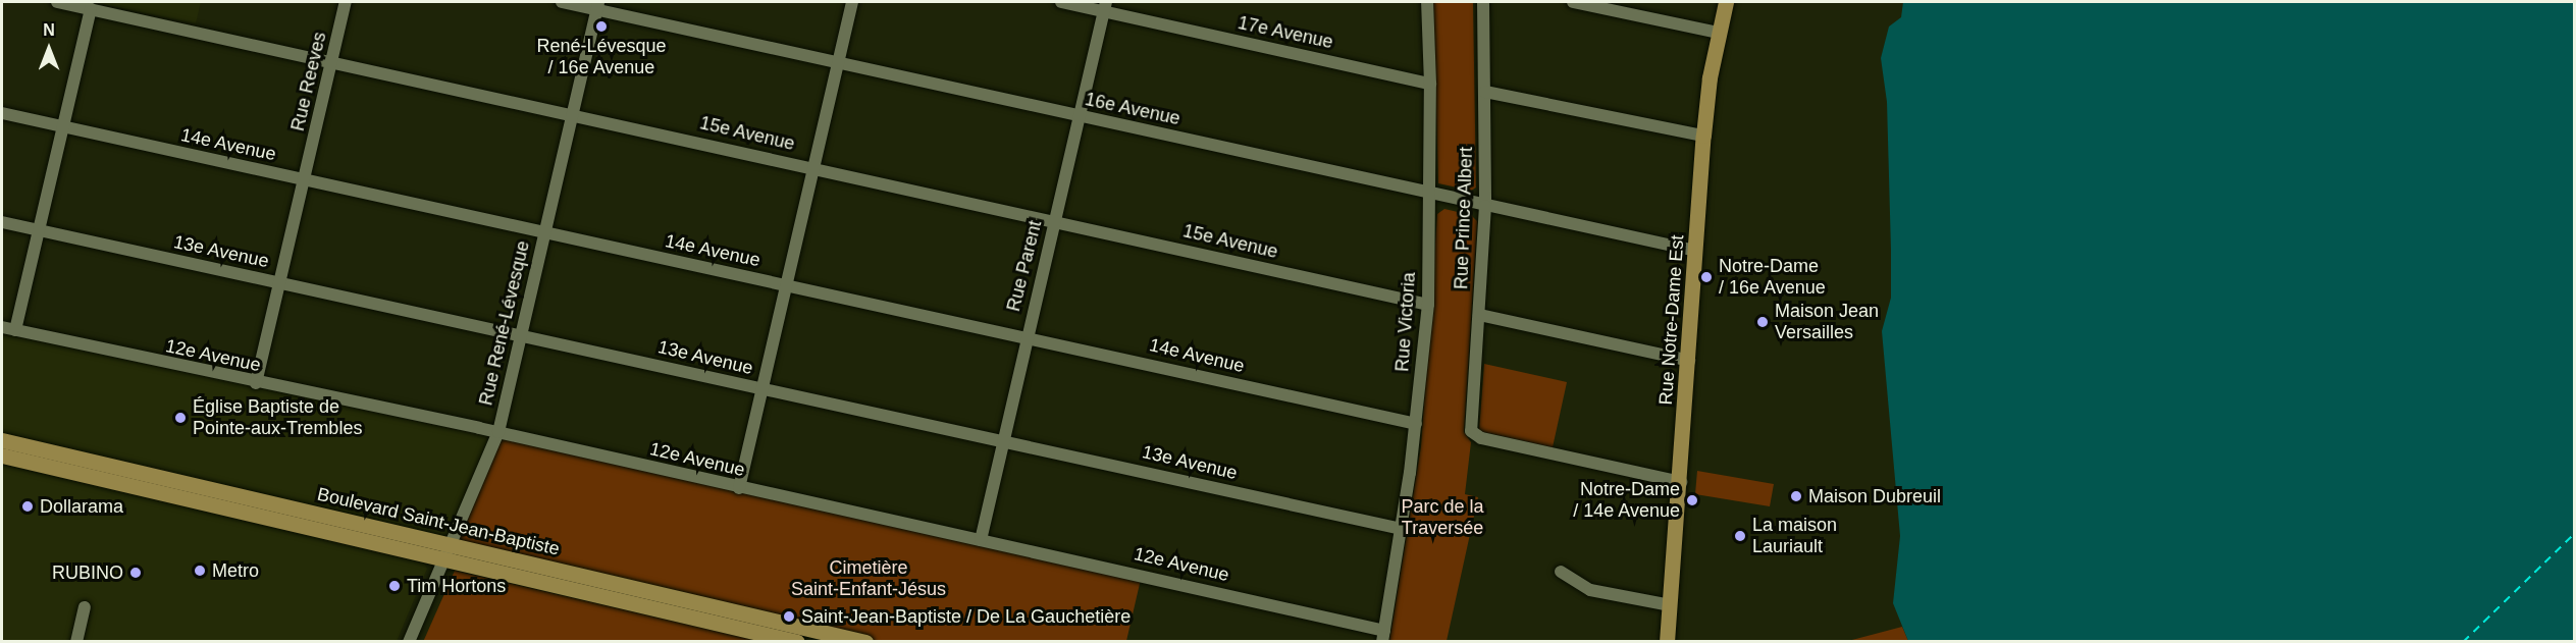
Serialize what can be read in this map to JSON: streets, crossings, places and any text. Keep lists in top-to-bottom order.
{
  "streets": {
    "main road": ["Rue Notre-Dame Est", "Boulevard Saint-Jean-Baptiste"],
    "street": [
      "17e Avenue",
      "Rue Reeves",
      "16e Avenue",
      "15e Avenue",
      "14e Avenue",
      "Rue Prince Albert",
      "13e Avenue",
      "Rue Parent",
      "Rue Victoria",
      "Rue René-Lévesque",
      "12e Avenue"
    ]
  },
  "crossings": [
    ["17e Avenue", "Rue Parent"],
    ["17e Avenue", "Rue Victoria"],
    ["Rue Reeves", "15e Avenue"],
    ["Rue Reeves", "14e Avenue"],
    ["Rue Reeves", "13e Avenue"],
    ["Rue Reeves", "12e Avenue"],
    ["16e Avenue", "Rue Prince Albert"],
    ["16e Avenue", "Rue Parent"],
    ["16e Avenue", "Rue Notre-Dame Est"],
    ["16e Avenue", "Rue Victoria"],
    ["16e Avenue", "Rue René-Lévesque"],
    ["15e Avenue", "Rue Parent"],
    ["15e Avenue", "Rue Victoria"],
    ["15e Avenue", "Rue René-Lévesque"],
    ["14e Avenue", "Rue Parent"],
    ["14e Avenue", "Rue Victoria"],
    ["14e Avenue", "Rue René-Lévesque"],
    ["Rue Prince Albert", "Rue Notre-Dame Est"],
    ["13e Avenue", "Rue Parent"],
    ["13e Avenue", "Rue Victoria"],
    ["13e Avenue", "Rue René-Lévesque"],
    ["Rue Parent", "12e Avenue"],
    ["Rue Victoria", "12e Avenue"],
    ["Rue René-Lévesque", "12e Avenue"],
    ["Rue René-Lévesque", "Boulevard Saint-Jean-Baptiste"]
  ],
  "parks": ["Parc de la Traversée", "Cimetière Saint-Enfant-Jésus"],
  "places": [
    "René-Lévesque / 16e Avenue",
    "Notre-Dame / 16e Avenue",
    "Maison Jean Versailles",
    "Église Baptiste de Pointe-aux-Trembles",
    "Maison Dubreuil",
    "Notre-Dame / 14e Avenue",
    "Dollarama",
    "La maison Lauriault",
    "Metro",
    "RUBINO",
    "Tim Hortons",
    "Saint-Jean-Baptiste / De La Gauchetière"
  ],
  "north": "top"
}
